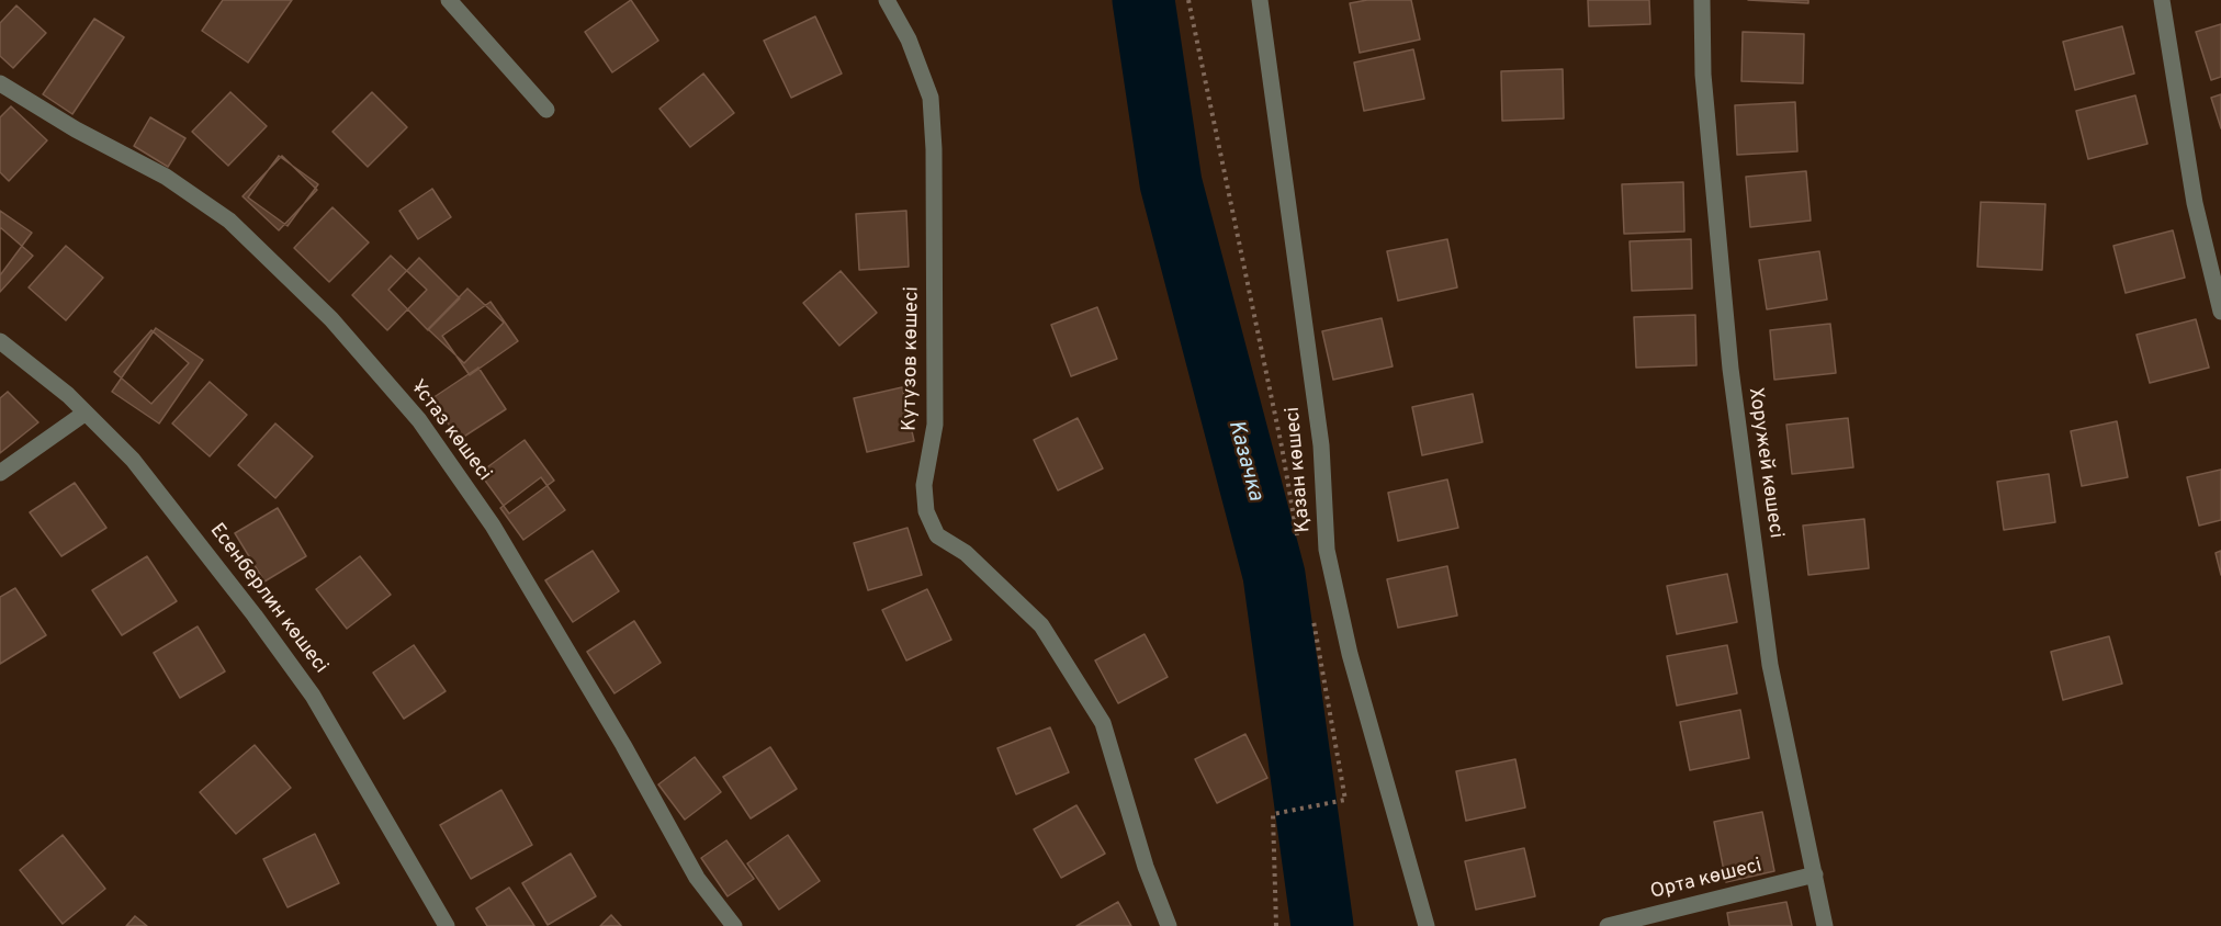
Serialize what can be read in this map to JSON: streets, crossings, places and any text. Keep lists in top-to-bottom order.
{
  "streets": {
    "street": [
      "Кутузов көшесі",
      "Ұстаз көшесі",
      "Хоружей көшесі",
      "Қазан көшесі",
      "Есенберлин көшесі",
      "Орта көшесі"
    ]
  },
  "crossings": [
    ["Хоружей көшесі", "Орта көшесі"]
  ],
  "water": ["Казачка"]
}
